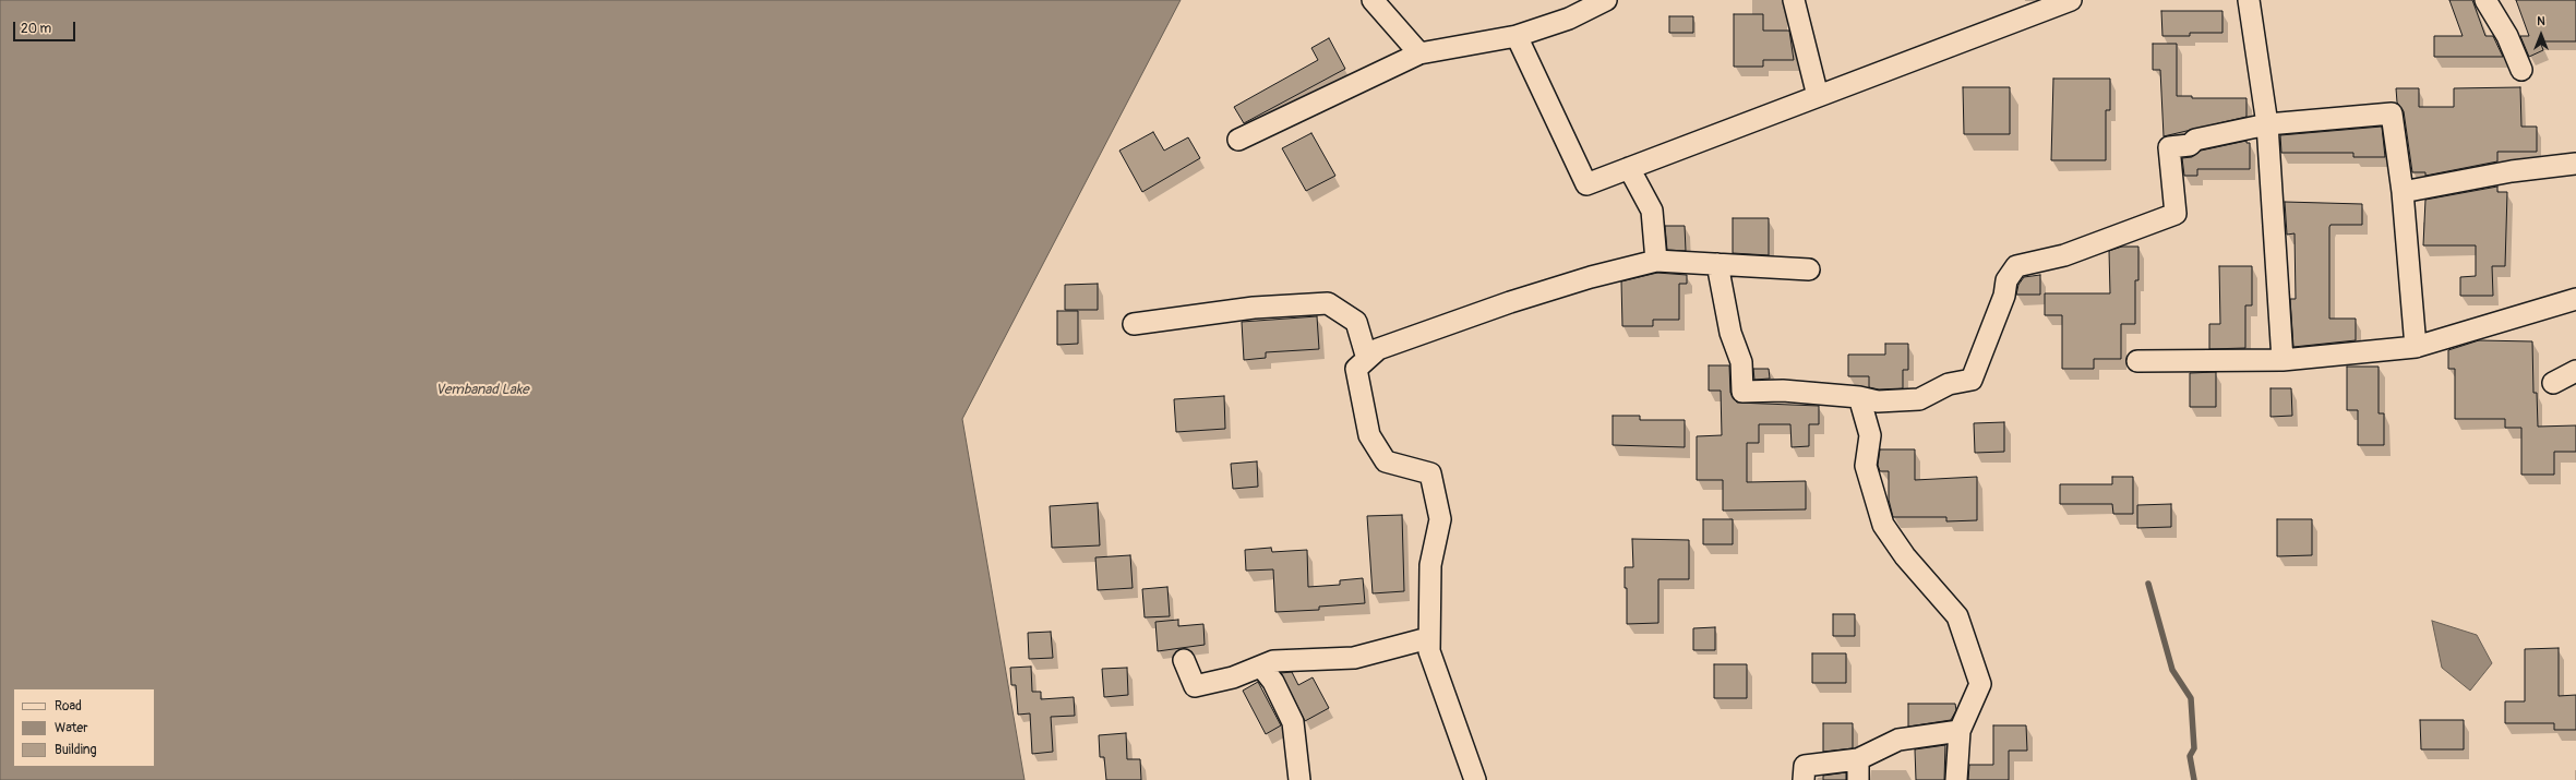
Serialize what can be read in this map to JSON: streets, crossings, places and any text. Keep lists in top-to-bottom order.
{
  "water": ["Vembanad Lake"],
  "legend": ["Road", "Water", "Building"],
  "scale_bar": "20 m",
  "north": "top"
}
